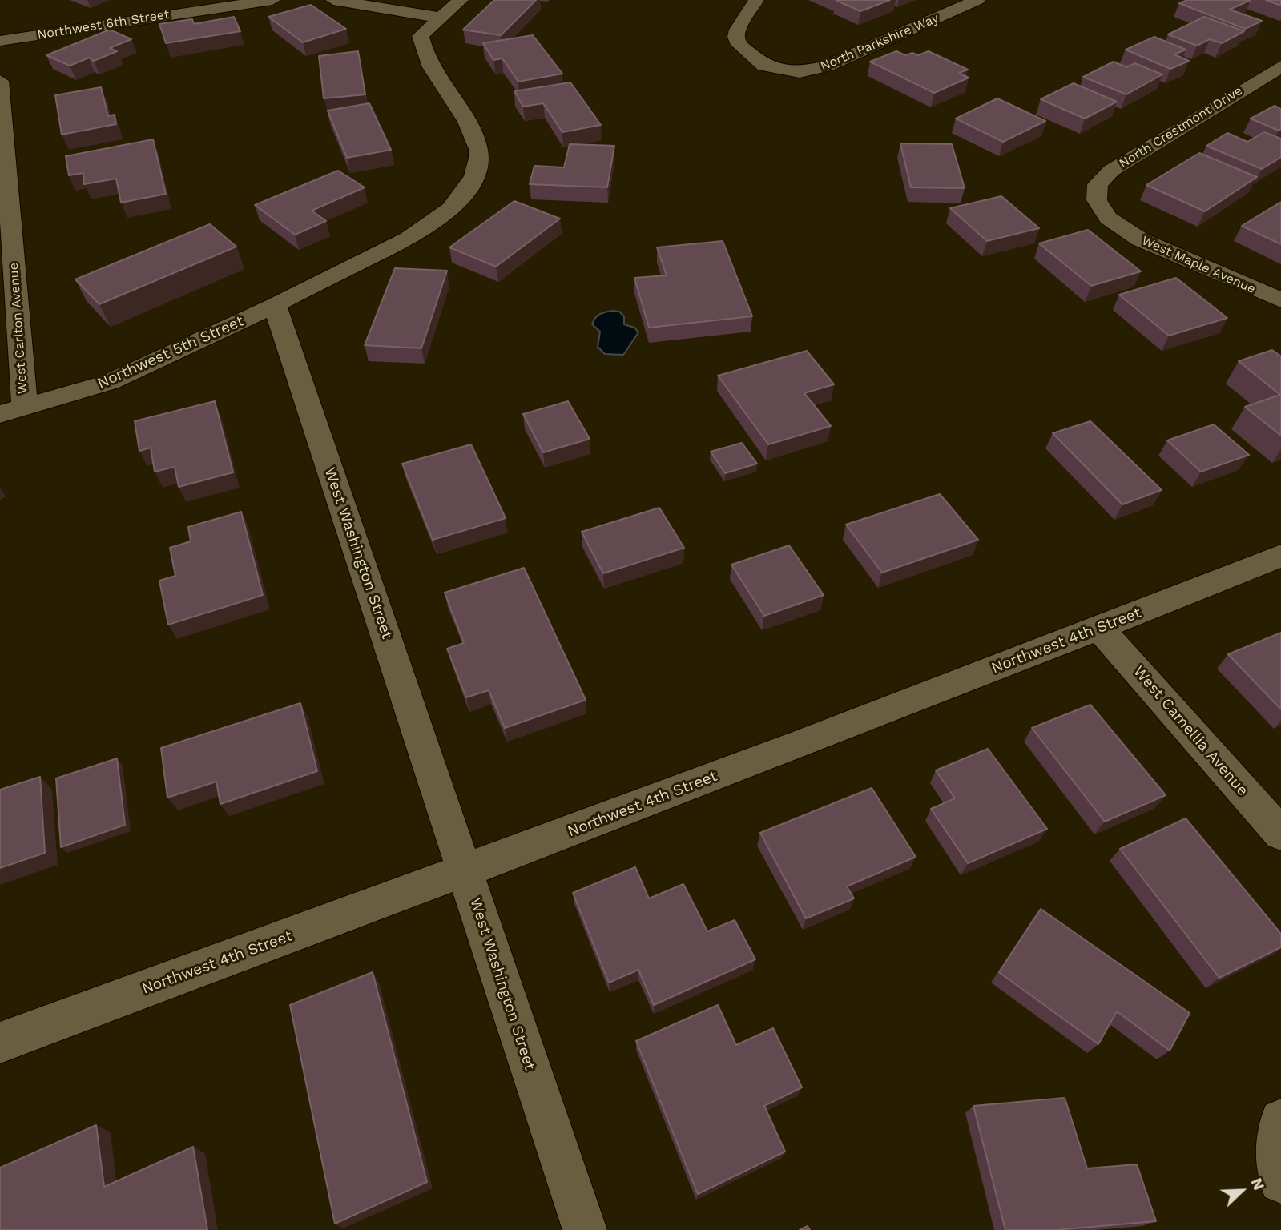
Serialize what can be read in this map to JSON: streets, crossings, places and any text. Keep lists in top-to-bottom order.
{
  "streets": {
    "street": [
      "Northwest 6th Street",
      "North Parkshire Way",
      "North Crestmont Drive",
      "West Maple Avenue",
      "West Carlton Avenue",
      "Northwest 5th Street",
      "West Washington Street",
      "Northwest 4th Street",
      "West Camellia Avenue"
    ]
  },
  "crossings": [
    ["North Crestmont Drive", "West Maple Avenue"],
    ["West Carlton Avenue", "Northwest 5th Street"],
    ["Northwest 5th Street", "West Washington Street"],
    ["West Washington Street", "Northwest 4th Street"],
    ["Northwest 4th Street", "West Camellia Avenue"]
  ],
  "north": "top right"
}
